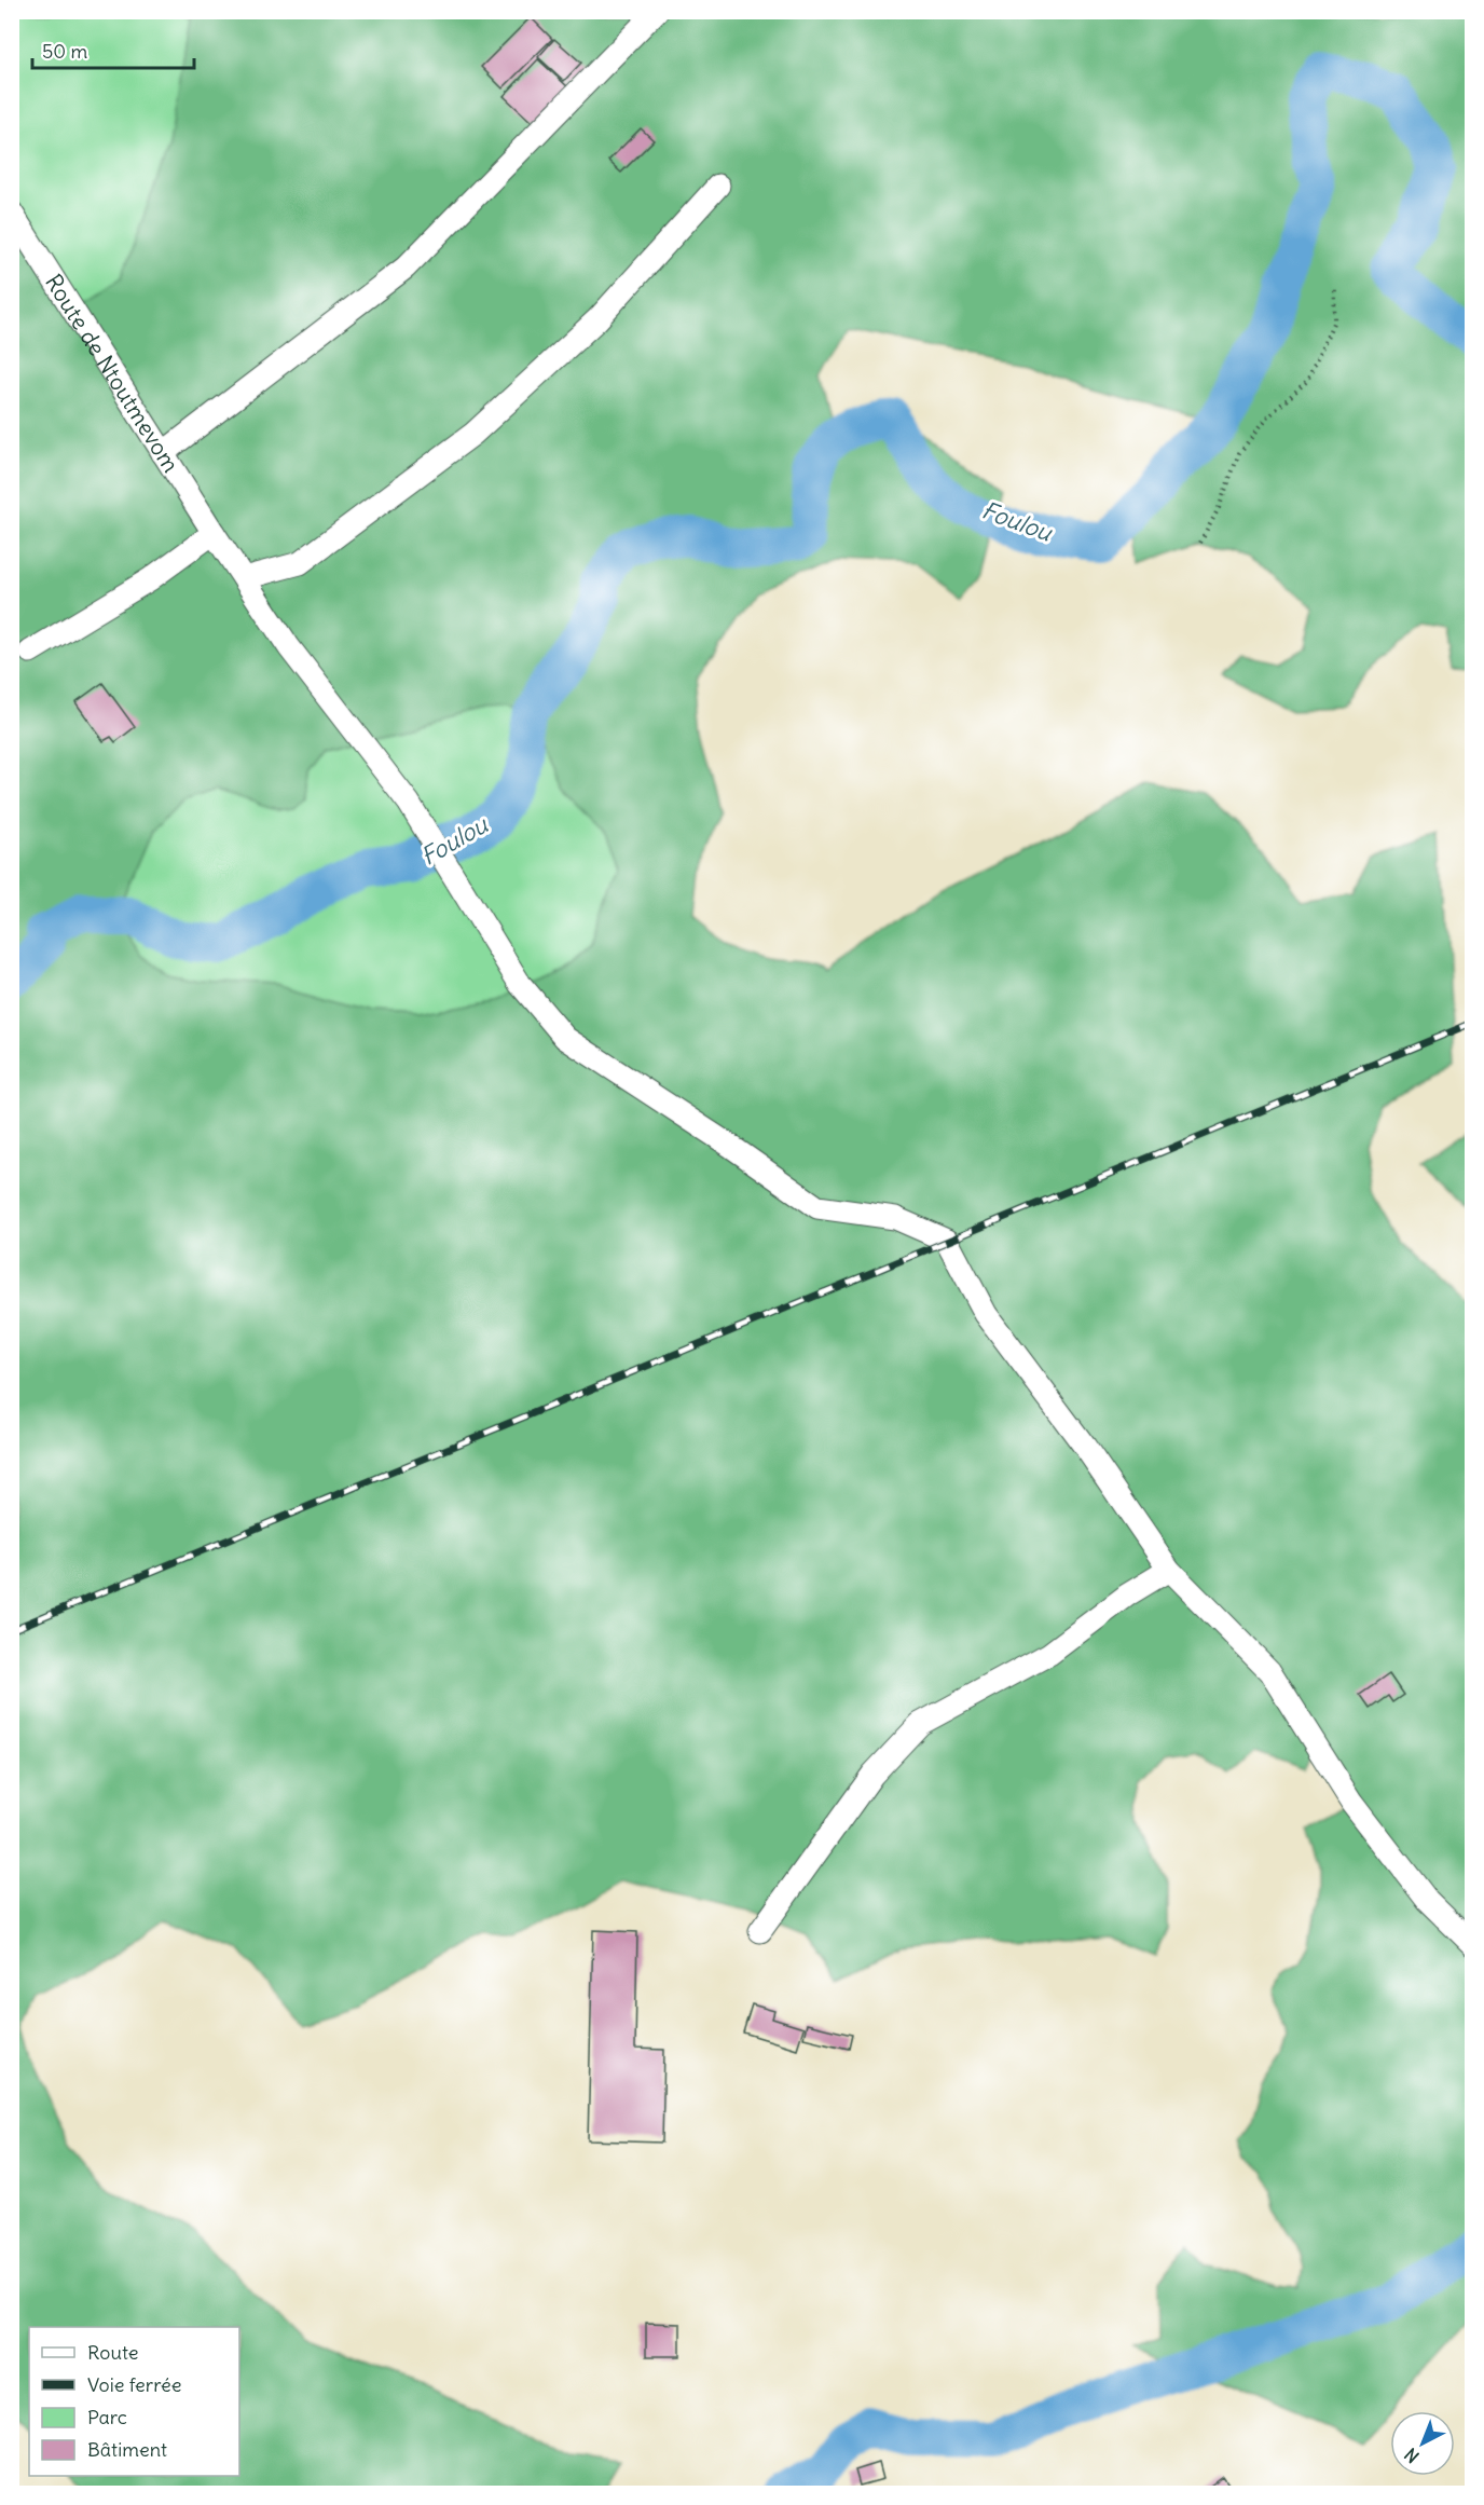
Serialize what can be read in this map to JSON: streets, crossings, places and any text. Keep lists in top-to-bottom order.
{
  "streets": {
    "street": ["Route de Ntoutmevom"]
  },
  "water": ["Foulou"],
  "legend": [
    "Route",
    "Voie ferrée",
    "Parc",
    "Bâtiment"
  ],
  "scale_bar": "50 m",
  "north": "bottom left"
}
